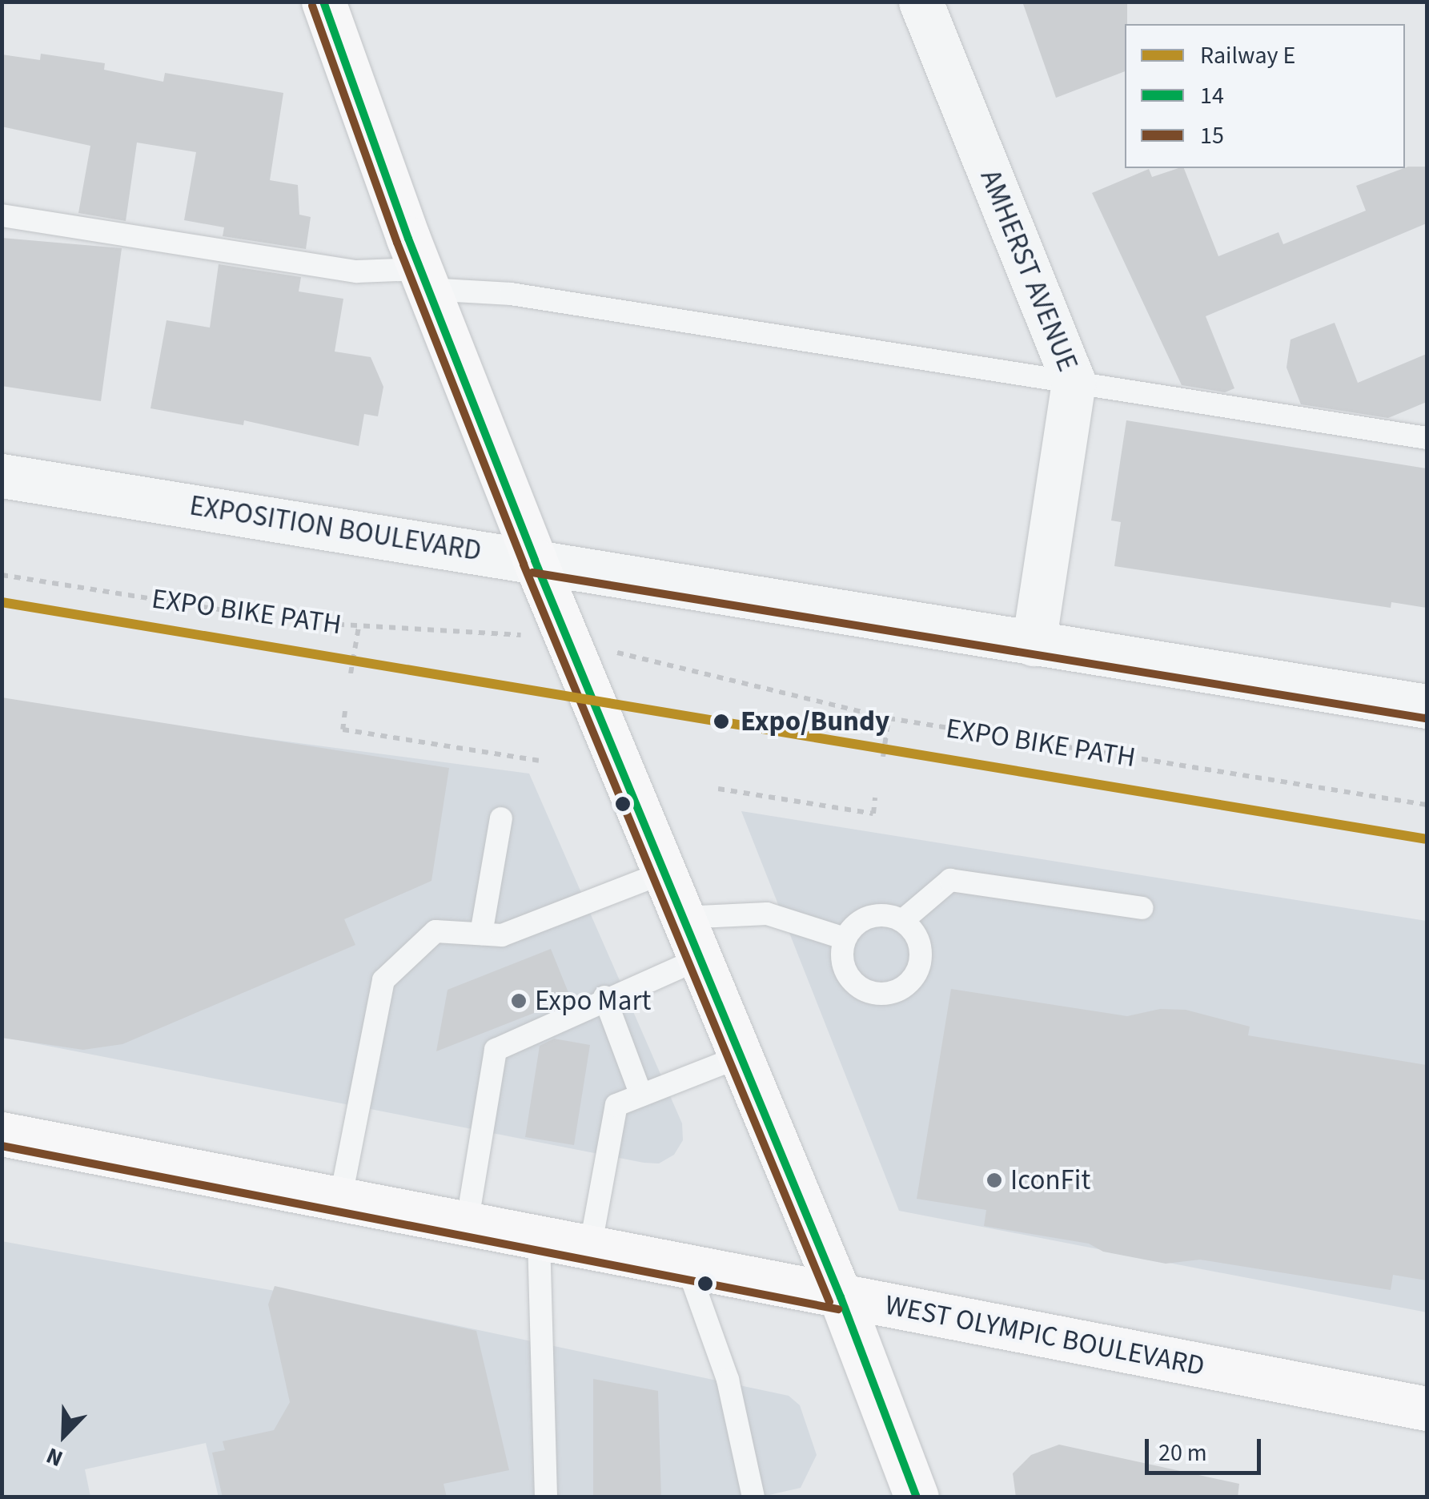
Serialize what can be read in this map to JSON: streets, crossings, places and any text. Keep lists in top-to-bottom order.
{
  "streets": {
    "main road": ["WEST OLYMPIC BOULEVARD"],
    "street": ["AMHERST AVENUE", "EXPOSITION BOULEVARD"],
    "path": ["EXPO BIKE PATH"]
  },
  "crossings": [
    ["AMHERST AVENUE", "EXPOSITION BOULEVARD"]
  ],
  "places": ["Expo/Bundy", "Expo Mart", "IconFit"],
  "lines": ["transit line 14", "transit line 15", "rail line E"],
  "legend": ["Railway E", "14", "15"],
  "scale_bar": "20 m",
  "north": "bottom left"
}
